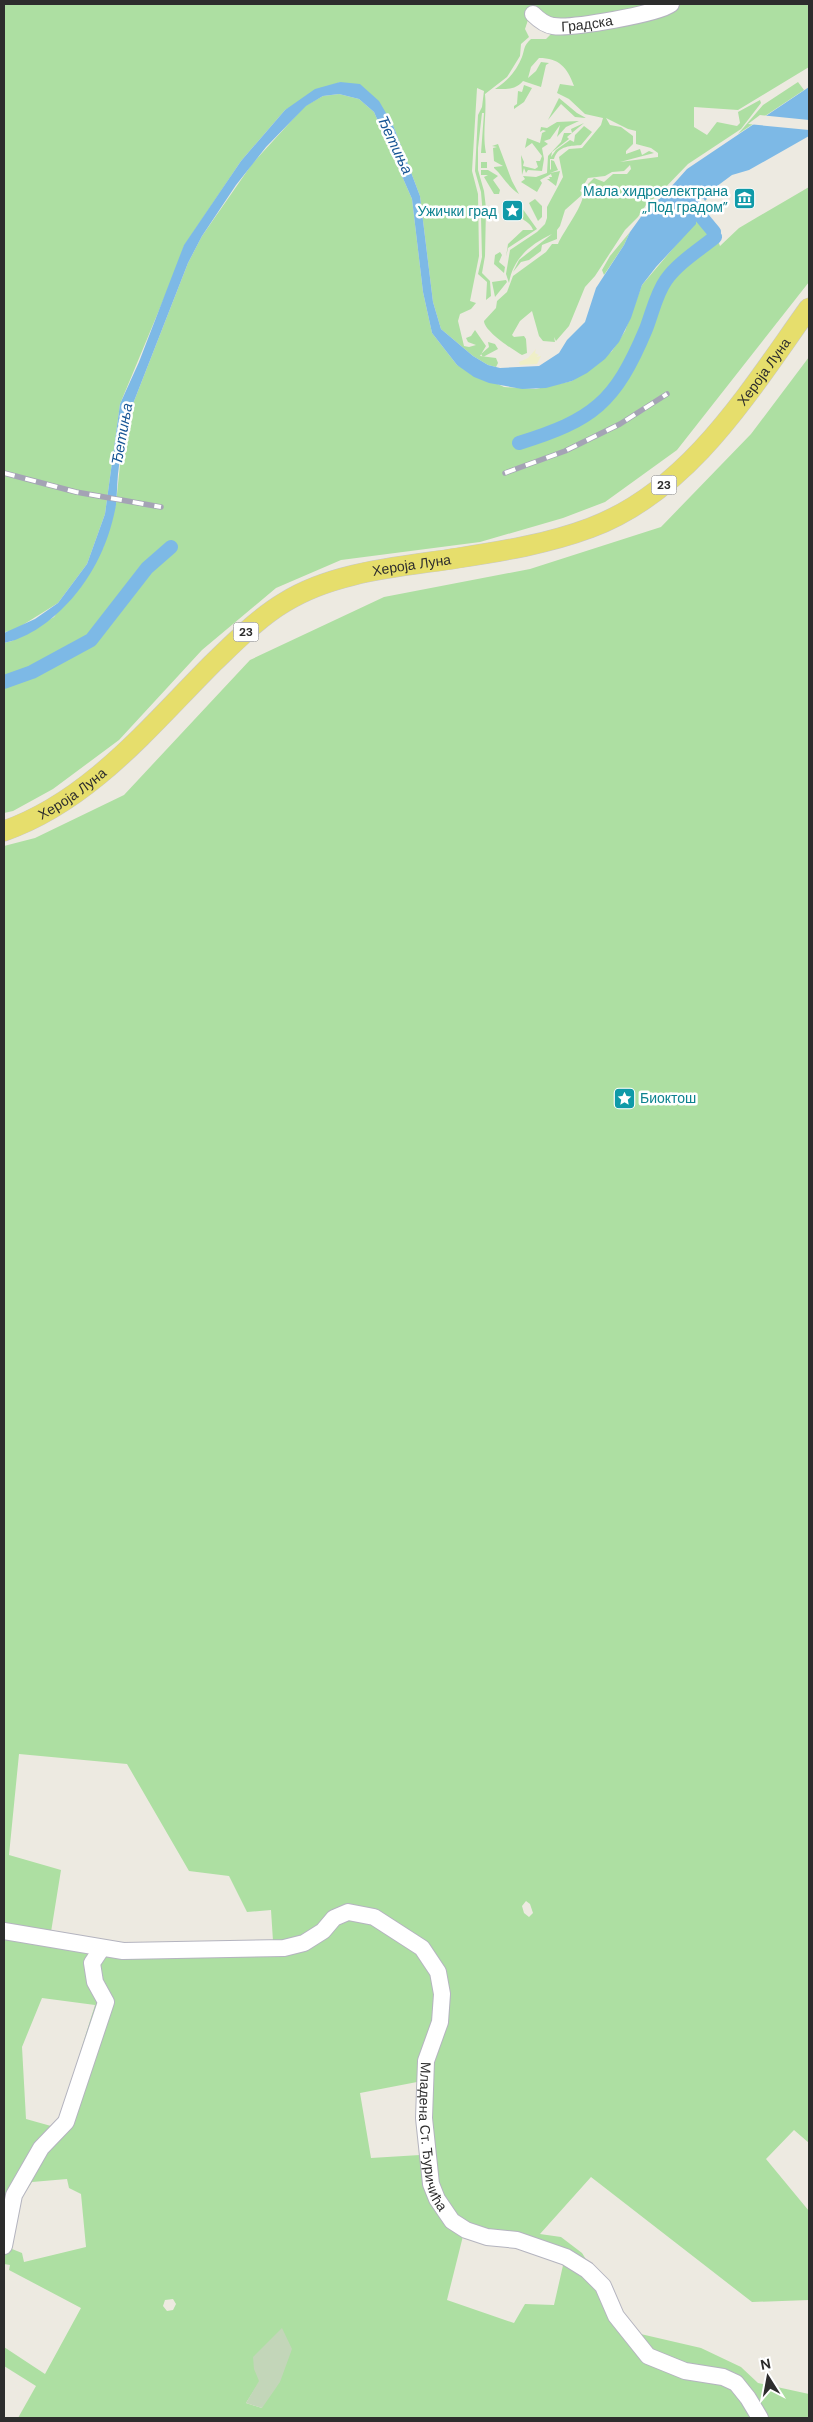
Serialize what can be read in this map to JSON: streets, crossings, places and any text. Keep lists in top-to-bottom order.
{
  "streets": {
    "main road": ["Хероја Луна", "23"],
    "street": ["Градска", "Младена Ст. Ђуричића"]
  },
  "water": ["Ђетиња"],
  "places": {
    "museum": ["Мала хидроелектрана „Под градом”"],
    "place": ["Ужички град", "Биоктош"]
  },
  "north": "top"
}
